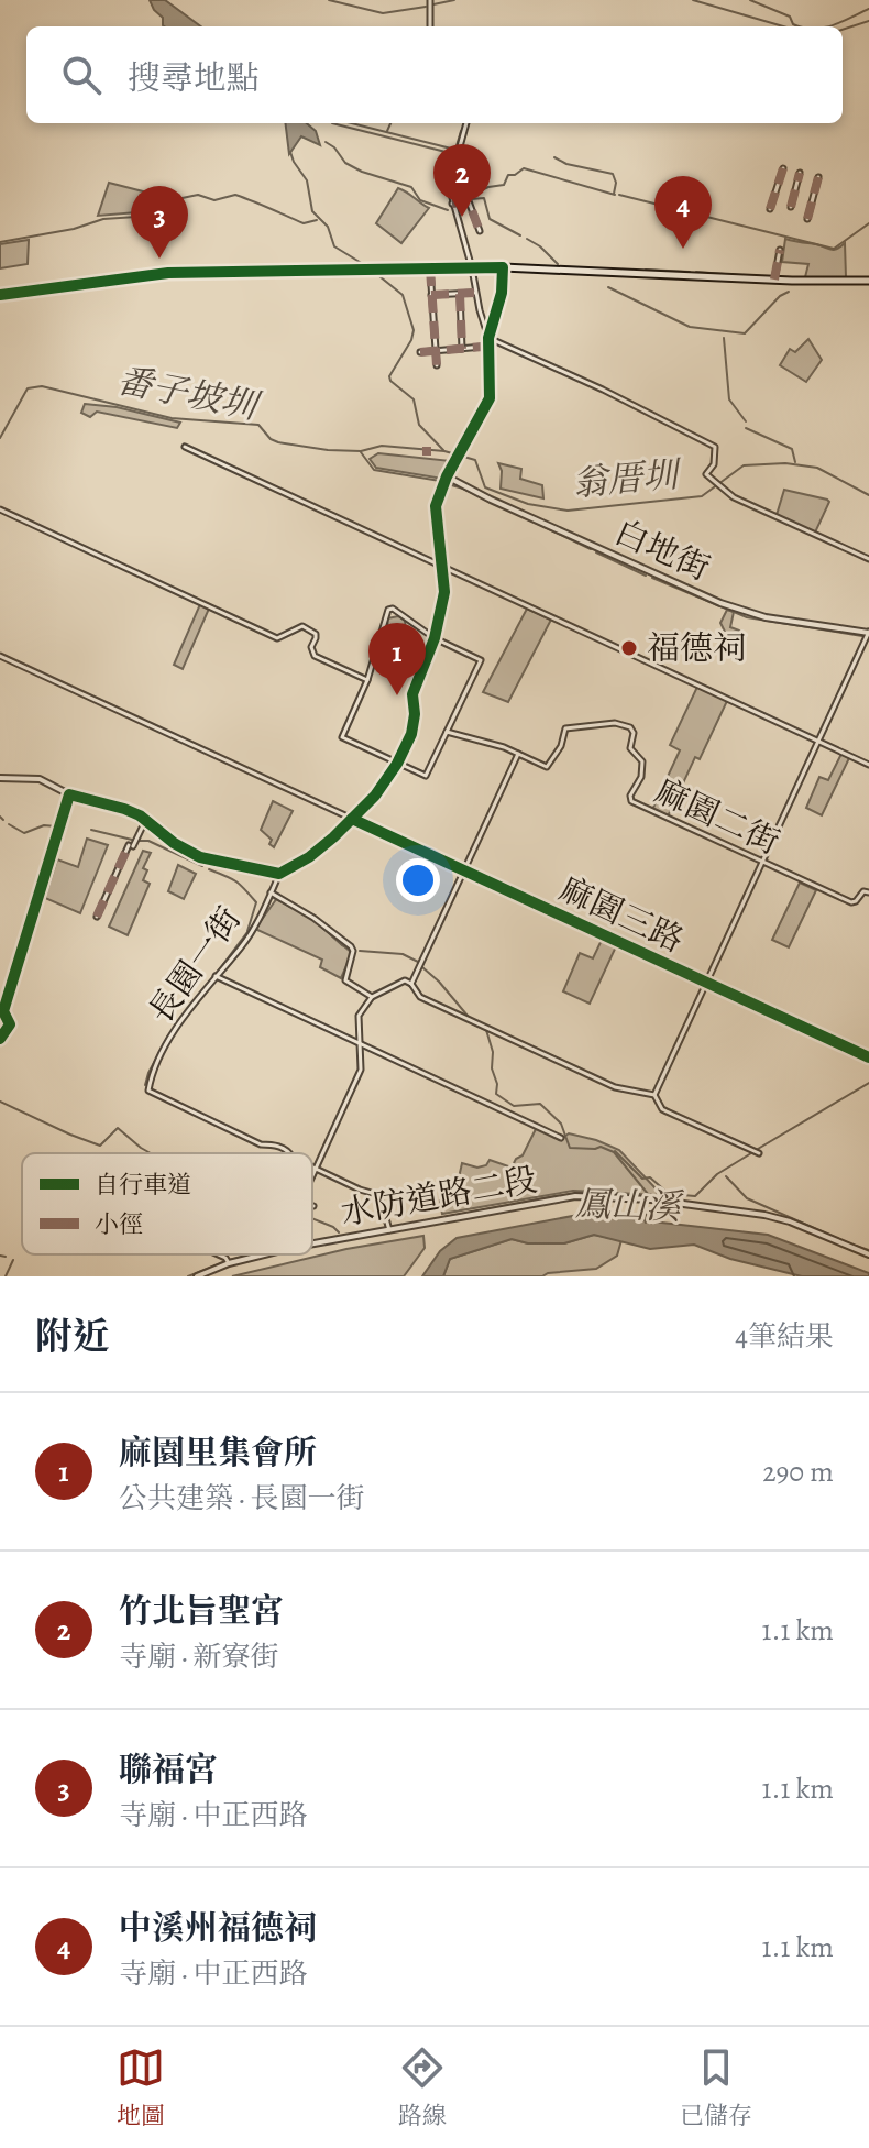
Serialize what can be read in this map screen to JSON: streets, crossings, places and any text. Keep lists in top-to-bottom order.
{
  "streets": {
    "street": [
      "白地街",
      "麻園二街",
      "麻園三路",
      "長園一街",
      "水防道路二段"
    ]
  },
  "water": ["番子坡圳", "翁厝圳", "鳳山溪"],
  "places": ["福德祠"],
  "legend": ["自行車道", "小徑"],
  "page": {
    "search": "搜尋地點",
    "pins": [
      "2",
      "4",
      "3",
      "1"
    ],
    "heading": ["附近", "4筆結果"],
    "list": [
      {
        "mark": "1",
        "name": "麻園里集會所",
        "note": "公共建築 · 長園一街",
        "value": "290 m"
      },
      {
        "mark": "2",
        "name": "竹北旨聖宮",
        "note": "寺廟 · 新寮街",
        "value": "1.1 km"
      },
      {
        "mark": "3",
        "name": "聯福宮",
        "note": "寺廟 · 中正西路",
        "value": "1.1 km"
      },
      {
        "mark": "4",
        "name": "中溪州福德祠",
        "note": "寺廟 · 中正西路",
        "value": "1.1 km"
      }
    ],
    "nav": ["地圖", "路線", "已儲存"]
  }
}
